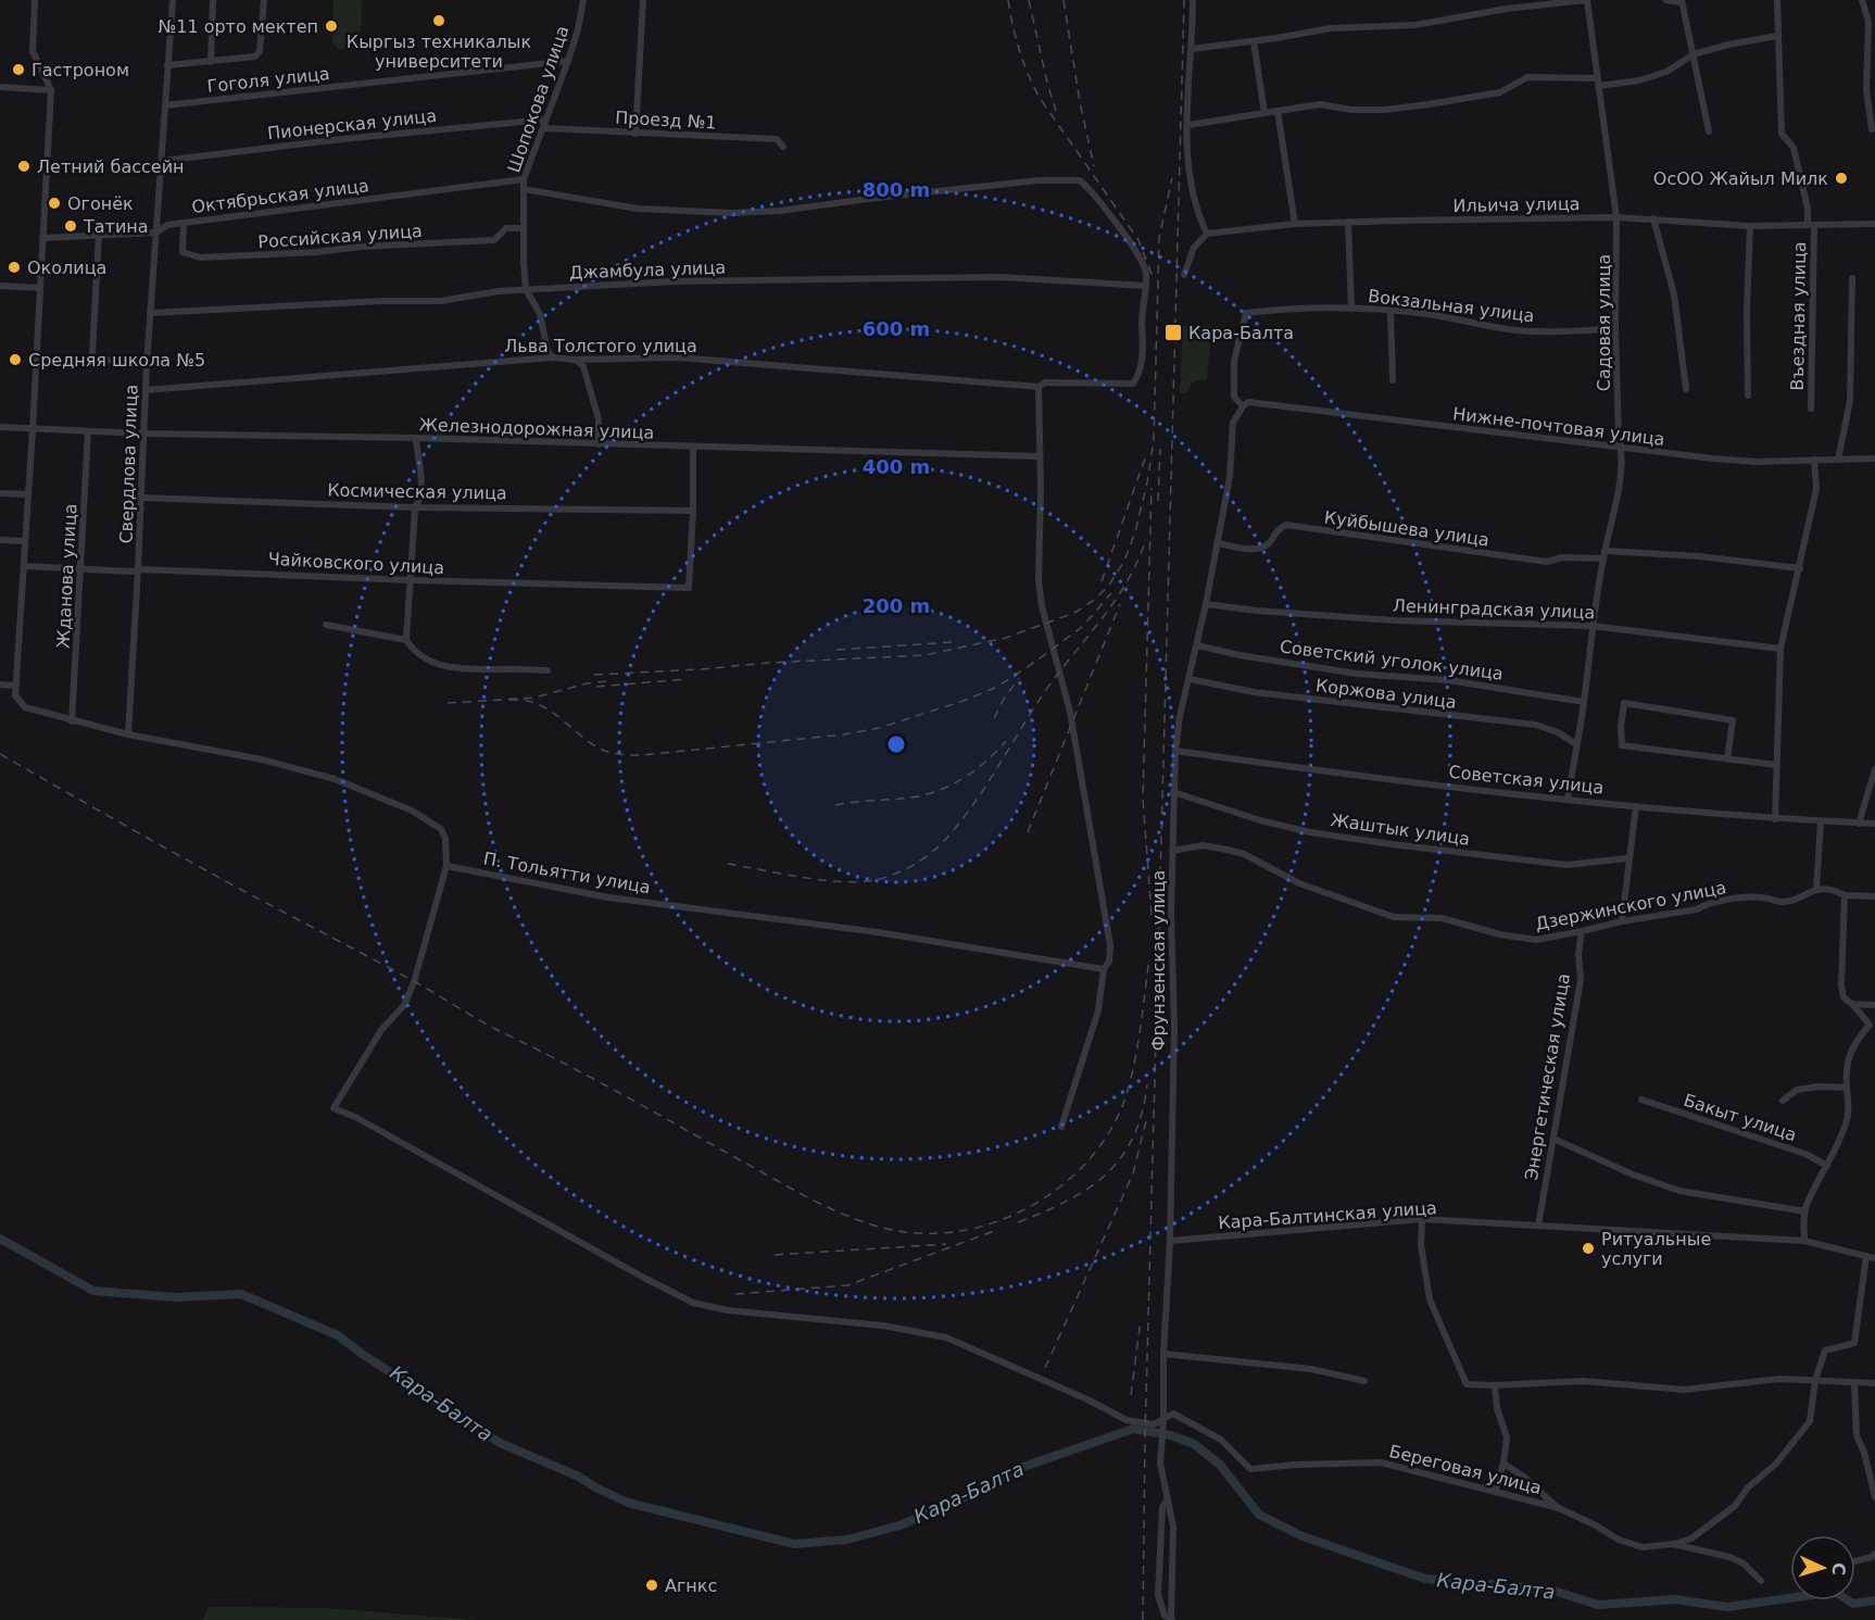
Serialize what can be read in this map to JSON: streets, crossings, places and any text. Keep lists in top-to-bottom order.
{
  "streets": {
    "street": [
      "Гоголя улица",
      "Шопокова улица",
      "Проезд №1",
      "Пионерская улица",
      "Октябрьская улица",
      "Ильича улица",
      "Российская улица",
      "Джамбула улица",
      "Вокзальная улица",
      "Въездная улица",
      "Садовая улица",
      "Льва Толстого улица",
      "Нижне-почтовая улица",
      "Железнодорожная улица",
      "Свердлова улица",
      "Космическая улица",
      "Куйбышева улица",
      "Чайковского улица",
      "Жданова улица",
      "Ленинградская улица",
      "Советский уголок улица",
      "Коржова улица",
      "Советская улица",
      "Жаштык улица",
      "П. Тольятти улица",
      "Дзержинского улица",
      "Фрунзенская улица",
      "Энергетическая улица",
      "Бакыт улица",
      "Кара-Балтинская улица",
      "Береговая улица"
    ]
  },
  "crossings": [
    ["Гоголя улица", "Шопокова улица"],
    ["Гоголя улица", "Свердлова улица"],
    ["Шопокова улица", "Проезд №1"],
    ["Шопокова улица", "Пионерская улица"],
    ["Шопокова улица", "Октябрьская улица"],
    ["Шопокова улица", "Российская улица"],
    ["Шопокова улица", "Джамбула улица"],
    ["Шопокова улица", "Льва Толстого улица"],
    ["Пионерская улица", "Свердлова улица"],
    ["Октябрьская улица", "Российская улица"],
    ["Октябрьская улица", "Свердлова улица"],
    ["Ильича улица", "Въездная улица"],
    ["Ильича улица", "Садовая улица"],
    ["Джамбула улица", "Льва Толстого улица"],
    ["Джамбула улица", "Свердлова улица"],
    ["Вокзальная улица", "Садовая улица"],
    ["Вокзальная улица", "Нижне-почтовая улица"],
    ["Вокзальная улица", "Фрунзенская улица"],
    ["Садовая улица", "Нижне-почтовая улица"],
    ["Садовая улица", "Куйбышева улица"],
    ["Садовая улица", "Ленинградская улица"],
    ["Садовая улица", "Советский уголок улица"],
    ["Садовая улица", "Коржова улица"],
    ["Садовая улица", "Советская улица"],
    ["Льва Толстого улица", "Свердлова улица"],
    ["Нижне-почтовая улица", "Фрунзенская улица"],
    ["Железнодорожная улица", "Свердлова улица"],
    ["Железнодорожная улица", "Жданова улица"],
    ["Свердлова улица", "Космическая улица"],
    ["Свердлова улица", "Чайковского улица"],
    ["Космическая улица", "Чайковского улица"],
    ["Куйбышева улица", "Фрунзенская улица"],
    ["Чайковского улица", "Жданова улица"],
    ["Ленинградская улица", "Фрунзенская улица"],
    ["Советский уголок улица", "Фрунзенская улица"],
    ["Коржова улица", "Фрунзенская улица"],
    ["Советская улица", "Фрунзенская улица"],
    ["Жаштык улица", "Фрунзенская улица"],
    ["Дзержинского улица", "Фрунзенская улица"],
    ["Дзержинского улица", "Энергетическая улица"],
    ["Фрунзенская улица", "Кара-Балтинская улица"],
    ["Фрунзенская улица", "Береговая улица"],
    ["Энергетическая улица", "Кара-Балтинская улица"]
  ],
  "water": ["Кара-Балта"],
  "places": {
    "other": [
      "Кыргыз техникалык университети",
      "№11 орто мектеп",
      "Гастроном",
      "Летний бассейн",
      "ОсОО Жайыл Милк",
      "Огонёк",
      "Татина",
      "Околица",
      "Средняя школа №5",
      "Ритуальные услуги",
      "Агнкс"
    ],
    "transit": ["Кара-Балта"]
  },
  "north": "right",
  "rings": [
    "800 m",
    "600 m",
    "400 m",
    "200 m"
  ]
}
